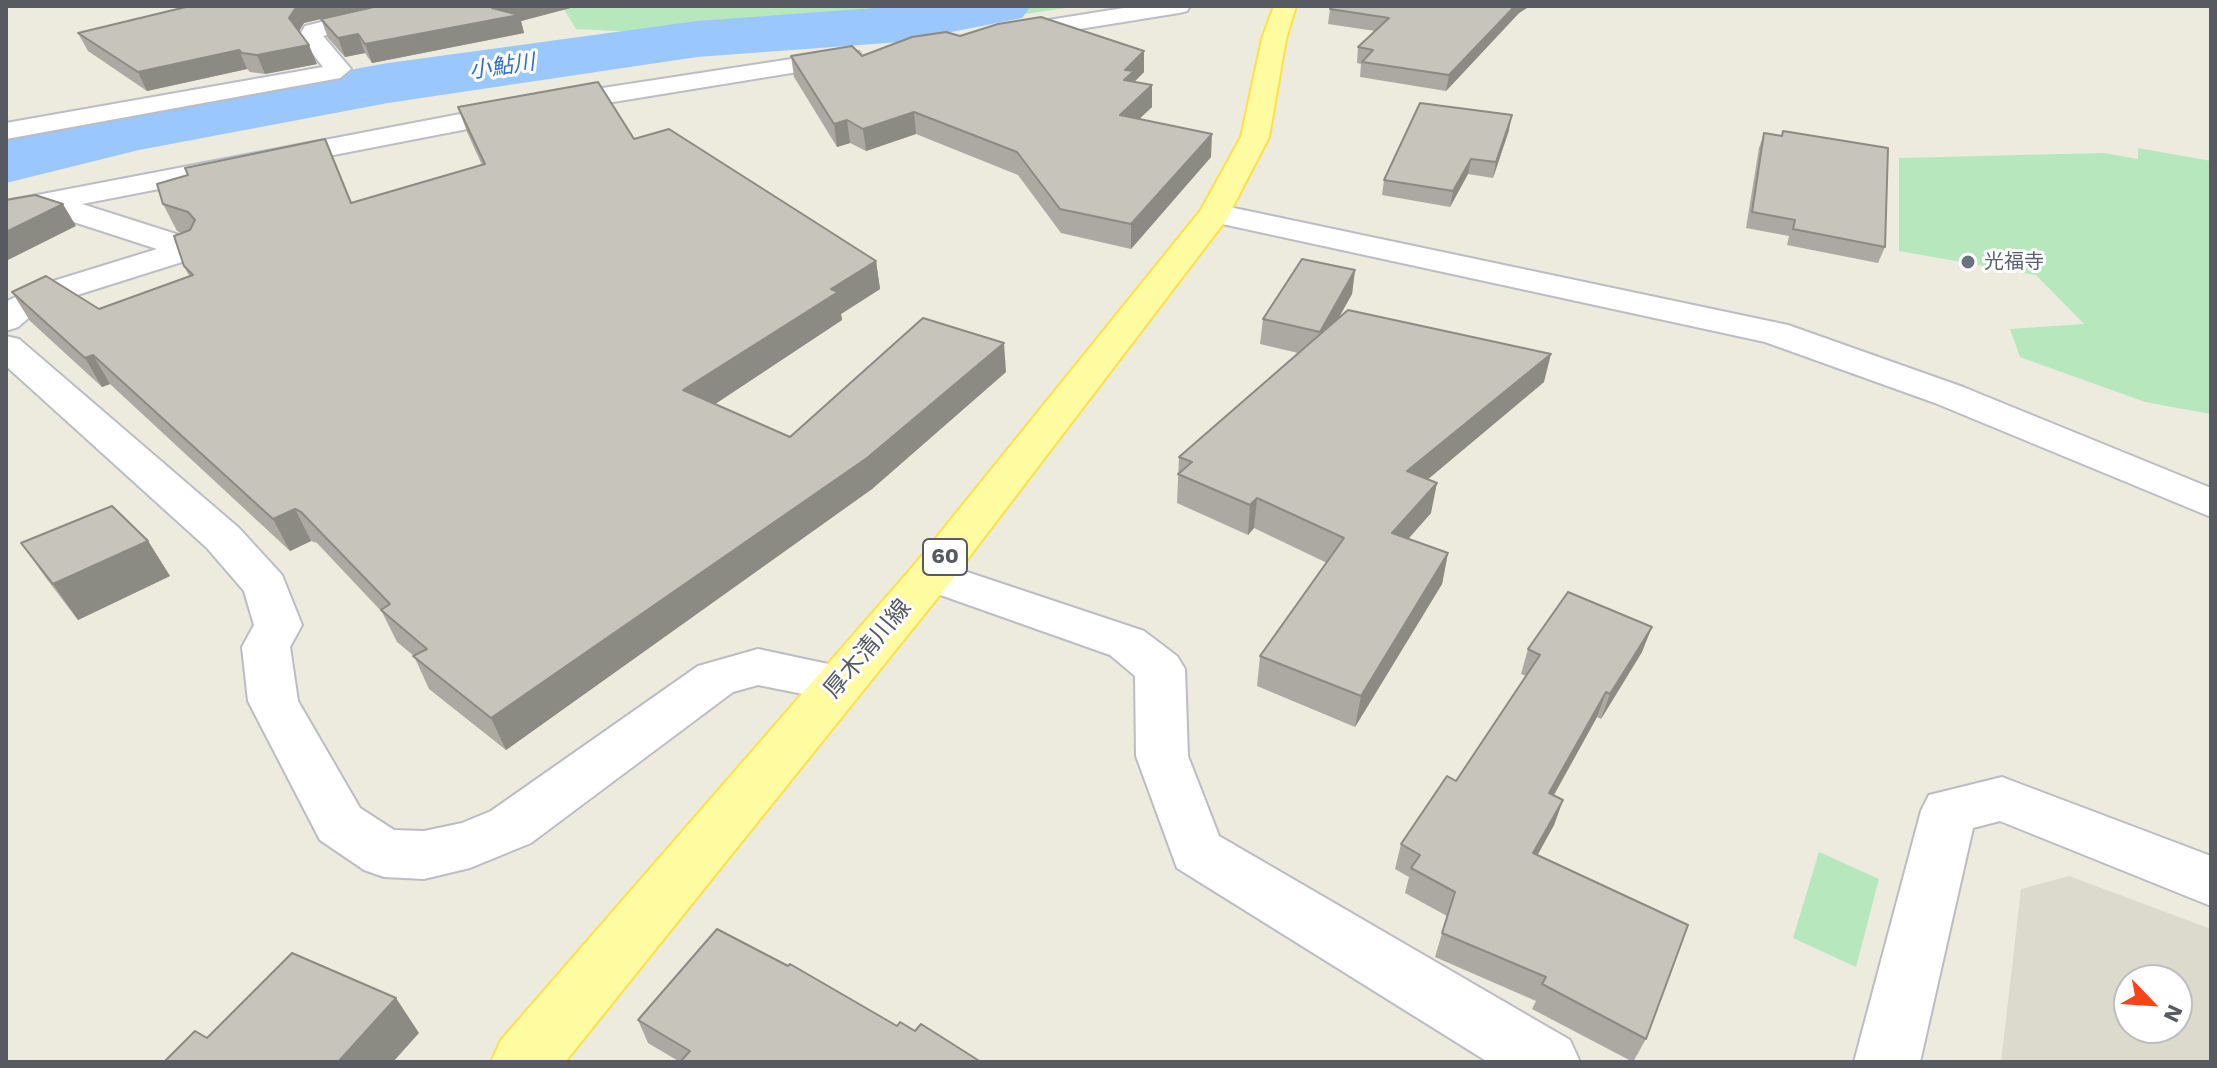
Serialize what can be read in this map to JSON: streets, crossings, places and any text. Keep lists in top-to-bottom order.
{
  "streets": {
    "main road": ["60", "厚木清川線"]
  },
  "water": ["小鮎川"],
  "places": ["光福寺"],
  "north": "bottom right"
}
